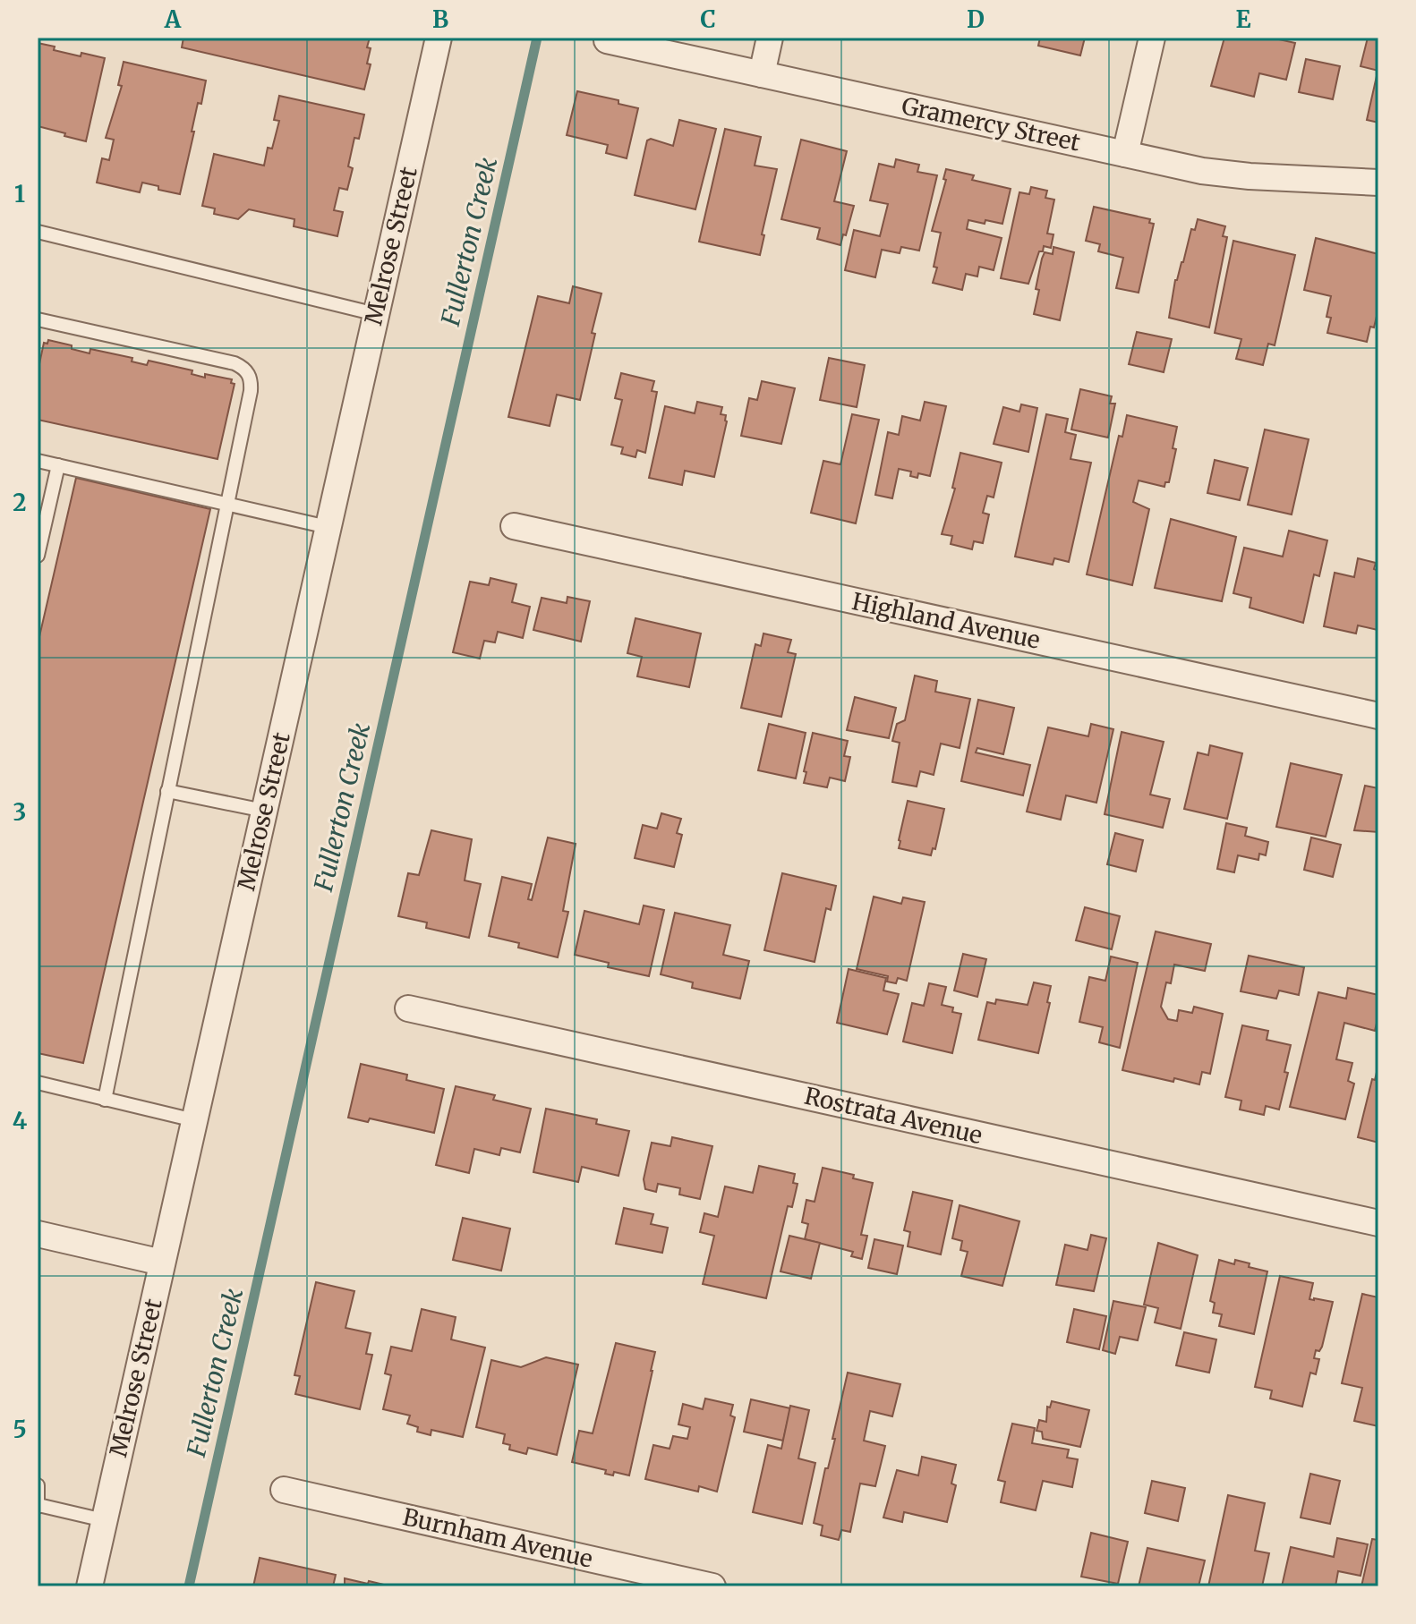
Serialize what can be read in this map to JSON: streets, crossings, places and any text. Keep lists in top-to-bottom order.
{
  "streets": {
    "street": [
      "Gramercy Street",
      "Melrose Street",
      "Highland Avenue",
      "Rostrata Avenue",
      "Burnham Avenue"
    ]
  },
  "water": ["Fullerton Creek"],
  "grid": {
    "columns": [
      "A",
      "B",
      "C",
      "D",
      "E"
    ],
    "rows": [
      "1",
      "2",
      "3",
      "4",
      "5"
    ]
  }
}
